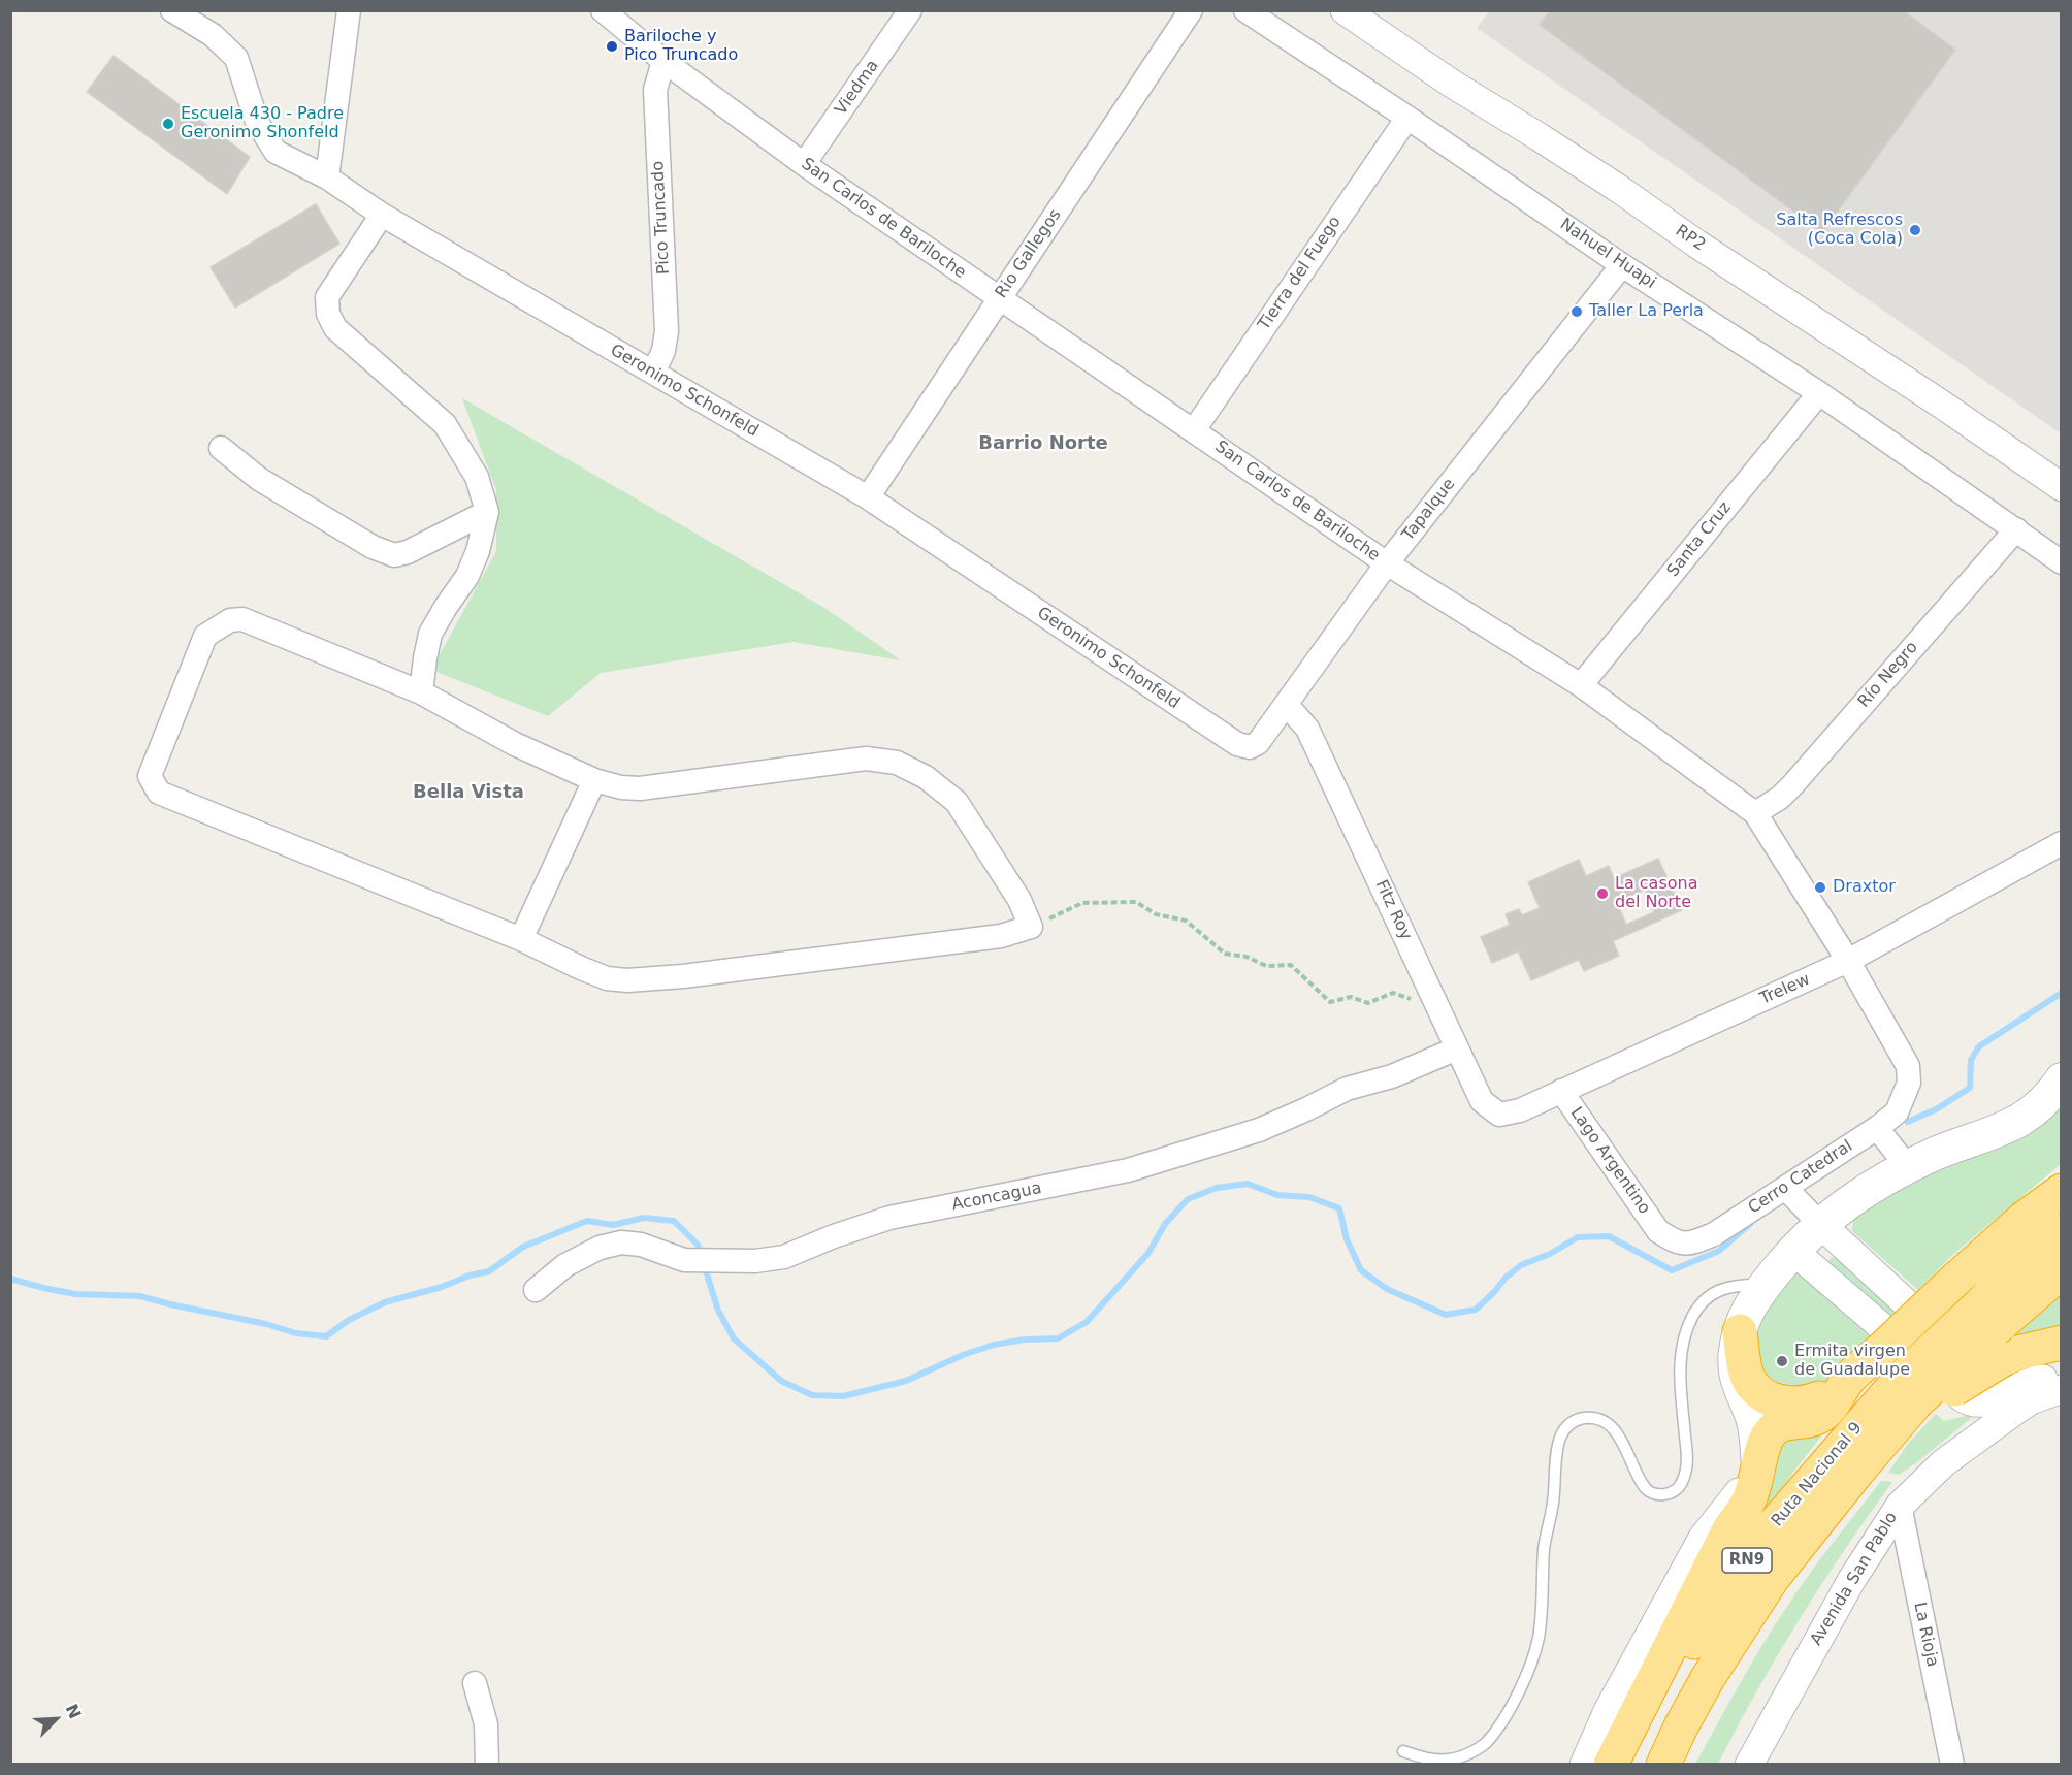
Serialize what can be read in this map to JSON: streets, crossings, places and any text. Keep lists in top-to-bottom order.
{
  "streets": {
    "highway": ["Ruta Nacional 9", "RN9"],
    "street": [
      "Viedma",
      "Pico Truncado",
      "San Carlos de Bariloche",
      "RP2",
      "Rio Gallegos",
      "Nahuel Huapi",
      "Tierra del Fuego",
      "Geronimo Schonfeld",
      "Tapalque",
      "Santa Cruz",
      "Río Negro",
      "Fitz Roy",
      "Trelew",
      "Lago Argentino",
      "Cerro Catedral",
      "Aconcagua",
      "Avenida San Pablo",
      "La Rioja"
    ]
  },
  "crossings": [
    ["Viedma", "San Carlos de Bariloche"],
    ["Pico Truncado", "San Carlos de Bariloche"],
    ["Pico Truncado", "Geronimo Schonfeld"],
    ["San Carlos de Bariloche", "Rio Gallegos"],
    ["San Carlos de Bariloche", "Tierra del Fuego"],
    ["San Carlos de Bariloche", "Tapalque"],
    ["San Carlos de Bariloche", "Santa Cruz"],
    ["San Carlos de Bariloche", "Río Negro"],
    ["San Carlos de Bariloche", "Trelew"],
    ["San Carlos de Bariloche", "Cerro Catedral"],
    ["Rio Gallegos", "Geronimo Schonfeld"],
    ["Nahuel Huapi", "Tierra del Fuego"],
    ["Nahuel Huapi", "Tapalque"],
    ["Nahuel Huapi", "Santa Cruz"],
    ["Nahuel Huapi", "Río Negro"],
    ["Geronimo Schonfeld", "Tapalque"],
    ["Tapalque", "Fitz Roy"],
    ["Fitz Roy", "Trelew"],
    ["Fitz Roy", "Aconcagua"],
    ["Trelew", "Lago Argentino"],
    ["Lago Argentino", "Cerro Catedral"],
    ["Avenida San Pablo", "La Rioja"]
  ],
  "districts": ["Barrio Norte", "Bella Vista"],
  "places": [
    "Bariloche y Pico Truncado",
    "Escuela 430 - Padre Geronimo Shonfeld",
    "Salta Refrescos (Coca Cola)",
    "Taller La Perla",
    "Draxtor",
    "La casona del Norte",
    "Ermita virgen de Guadalupe"
  ],
  "north": "top right"
}
